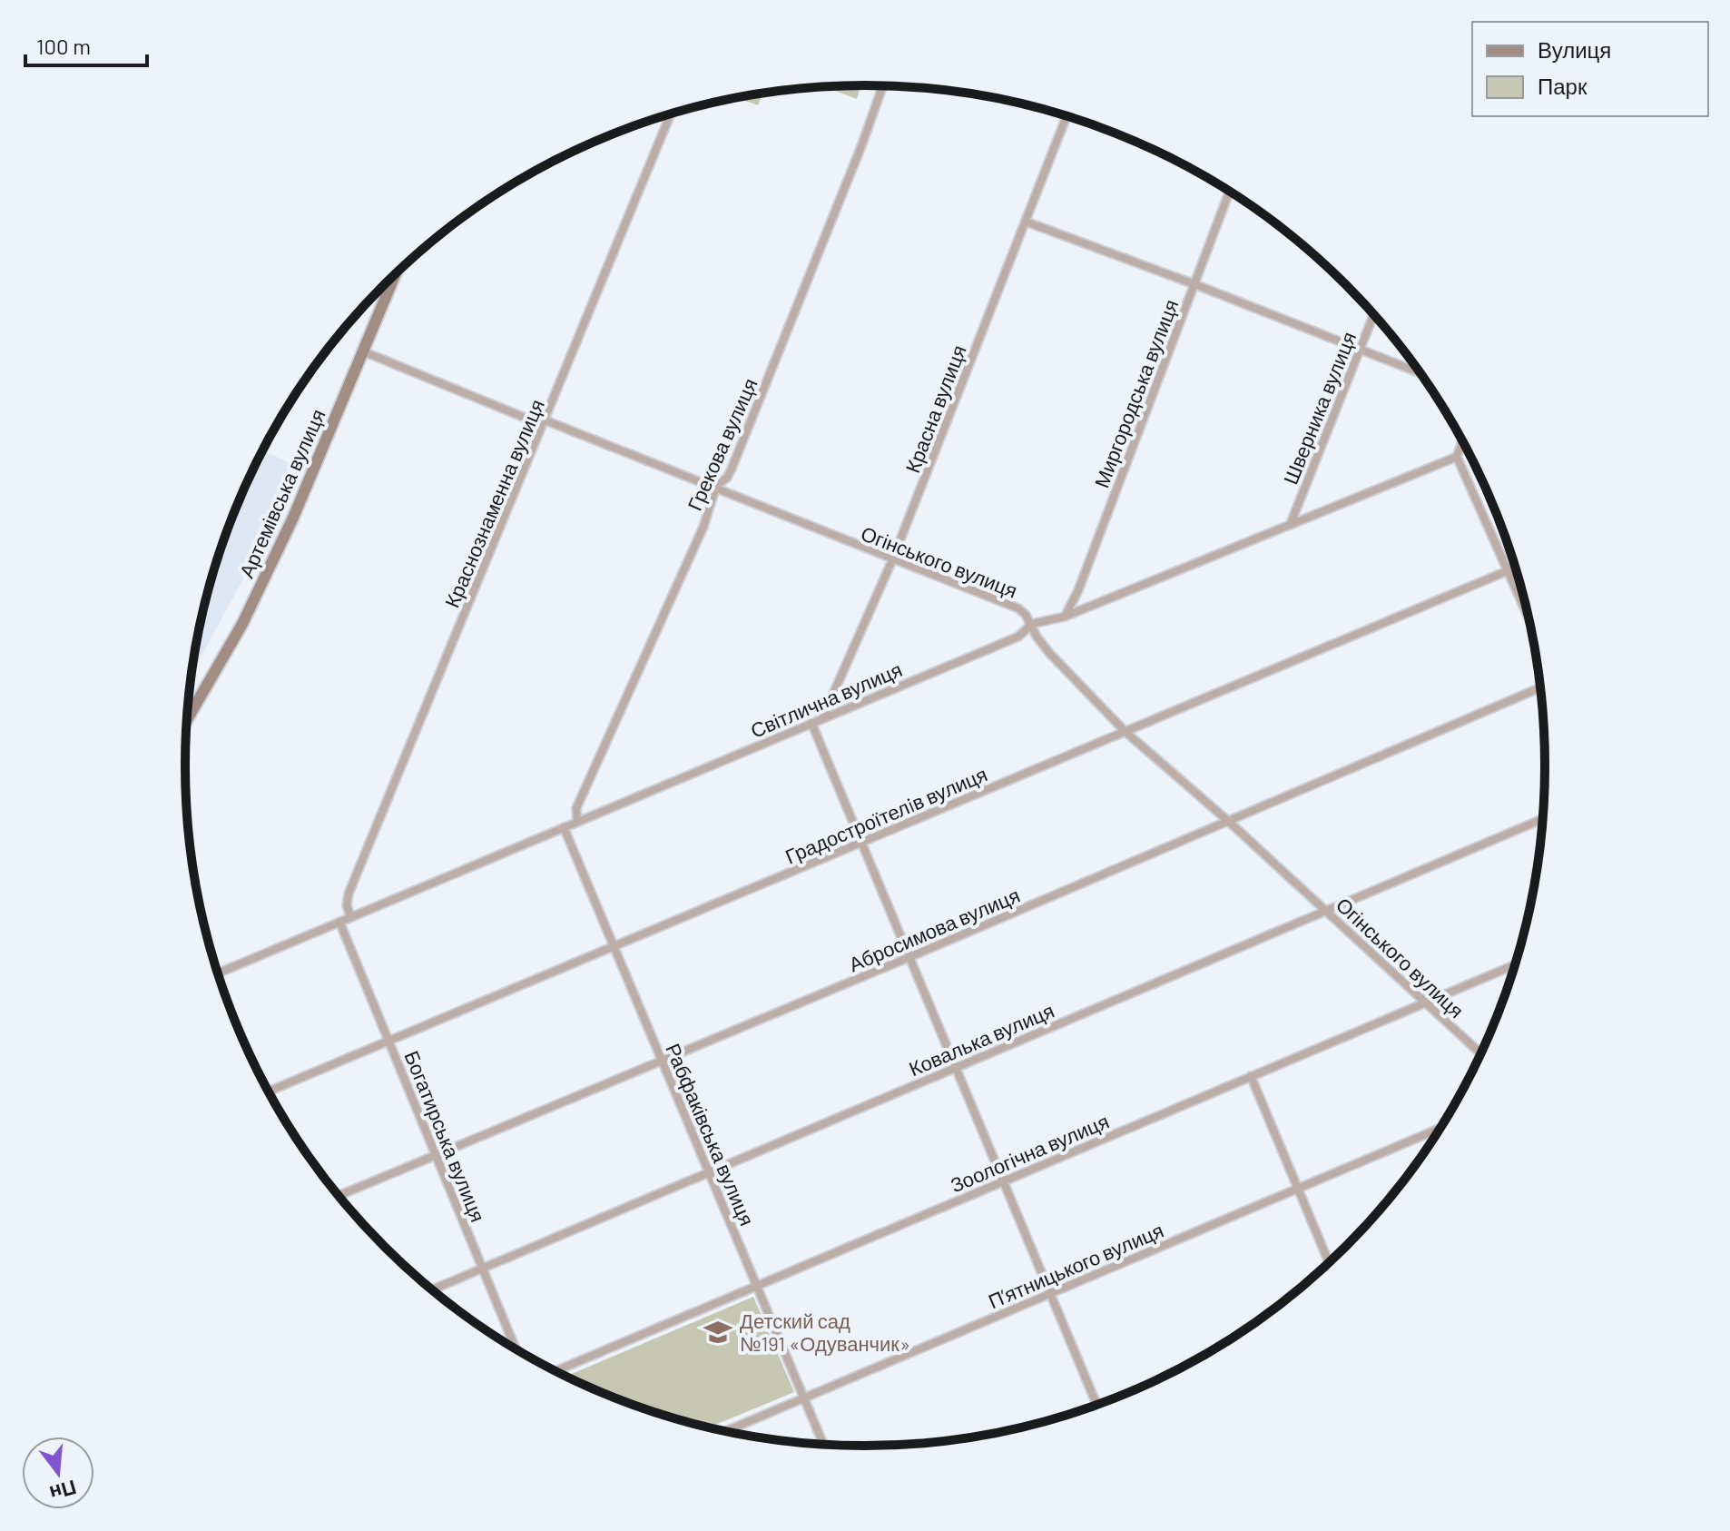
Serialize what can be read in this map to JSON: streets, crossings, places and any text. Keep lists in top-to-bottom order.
{
  "streets": {
    "main road": ["Артемівська вулиця"],
    "street": [
      "Миргородська вулиця",
      "Шверника вулиця",
      "Красна вулиця",
      "Грекова вулиця",
      "Краснознаменна вулиця",
      "Огінського вулиця",
      "Світлична вулиця",
      "Градостроїтелiв вулиця",
      "Абросимова вулиця",
      "Ковалька вулиця",
      "Рабфаківська вулиця",
      "Богатирська вулиця",
      "Зоологічна вулиця",
      "П’ятницького вулиця"
    ]
  },
  "crossings": [
    ["Миргородська вулиця", "Світлична вулиця"],
    ["Шверника вулиця", "Світлична вулиця"],
    ["Красна вулиця", "Огінського вулиця"],
    ["Красна вулиця", "Світлична вулиця"],
    ["Грекова вулиця", "Огінського вулиця"],
    ["Грекова вулиця", "Світлична вулиця"],
    ["Артемівська вулиця", "Огінського вулиця"],
    ["Краснознаменна вулиця", "Огінського вулиця"],
    ["Краснознаменна вулиця", "Світлична вулиця"],
    ["Огінського вулиця", "Світлична вулиця"],
    ["Огінського вулиця", "Градостроїтелiв вулиця"],
    ["Огінського вулиця", "Абросимова вулиця"],
    ["Огінського вулиця", "Ковалька вулиця"],
    ["Огінського вулиця", "Зоологічна вулиця"],
    ["Світлична вулиця", "Рабфаківська вулиця"],
    ["Світлична вулиця", "Богатирська вулиця"],
    ["Градостроїтелiв вулиця", "Рабфаківська вулиця"],
    ["Градостроїтелiв вулиця", "Богатирська вулиця"],
    ["Абросимова вулиця", "Рабфаківська вулиця"],
    ["Абросимова вулиця", "Богатирська вулиця"],
    ["Ковалька вулиця", "Рабфаківська вулиця"],
    ["Ковалька вулиця", "Богатирська вулиця"],
    ["Рабфаківська вулиця", "Зоологічна вулиця"],
    ["Рабфаківська вулиця", "П’ятницького вулиця"]
  ],
  "places": {
    "school or university": ["Детский сад №191 «Одуванчик»"]
  },
  "legend": ["Вулиця", "Парк"],
  "scale_bar": "100 m",
  "north": "bottom"
}
